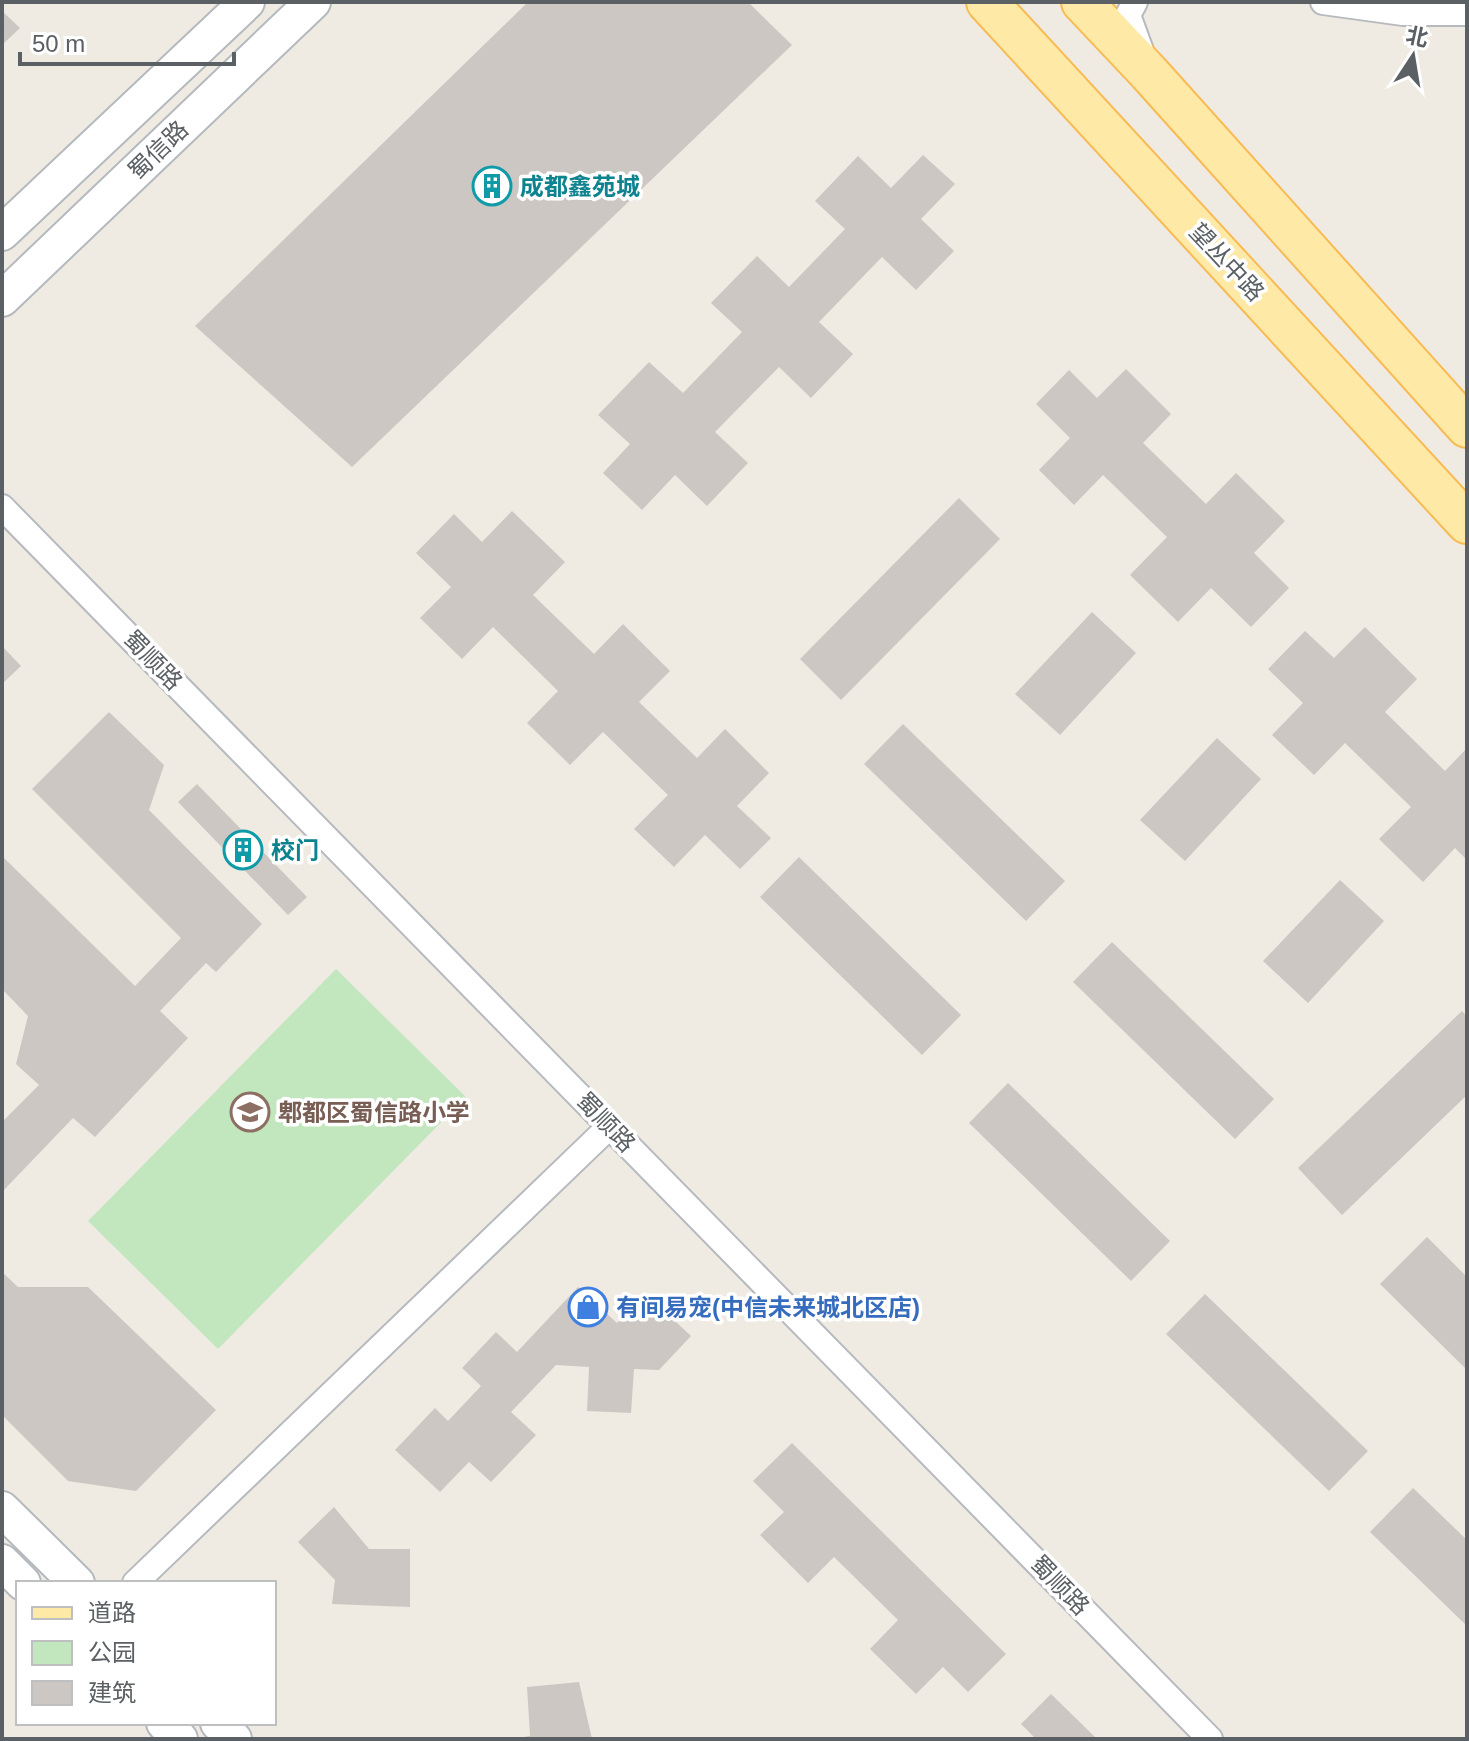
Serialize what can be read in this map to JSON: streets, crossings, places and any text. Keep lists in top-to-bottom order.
{
  "streets": {
    "main road": ["蜀信路", "望丛中路"],
    "street": ["蜀顺路"]
  },
  "places": {
    "building": ["成都鑫苑城", "校门"],
    "school or university": ["郫都区蜀信路小学"],
    "shop": ["有间易宠(中信未来城北区店)"]
  },
  "legend": ["道路", "公园", "建筑"],
  "scale_bar": "50 m",
  "north": "top"
}
